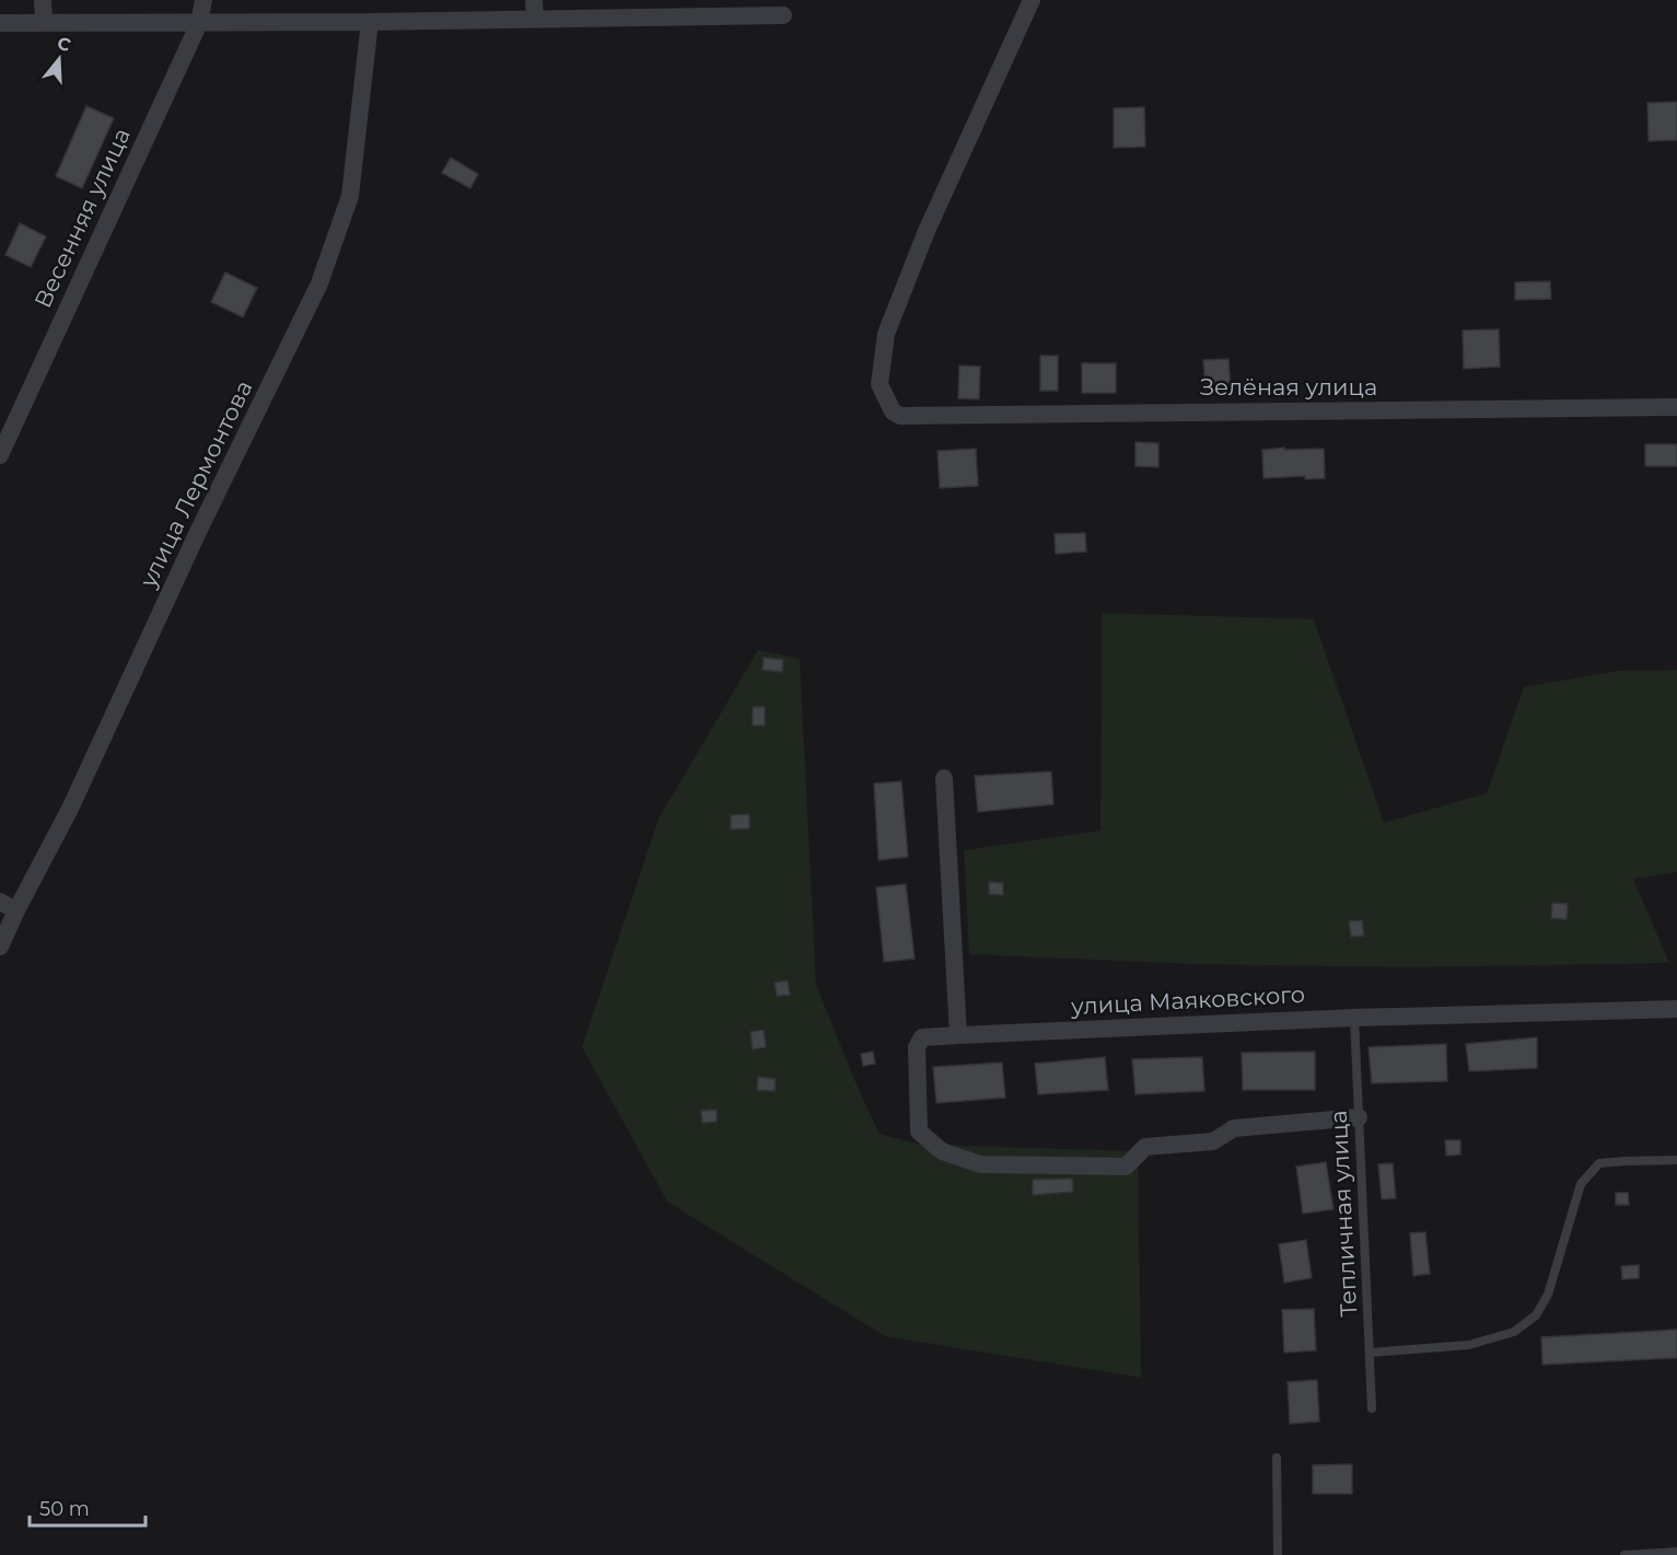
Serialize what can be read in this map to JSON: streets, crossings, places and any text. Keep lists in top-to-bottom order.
{
  "streets": {
    "street": [
      "Весенняя улица",
      "Зелёная улица",
      "улица Лермонтова",
      "улица Маяковского"
    ],
    "lane": ["Тепличная улица"]
  },
  "crossings": [
    ["улица Маяковского", "Тепличная улица"]
  ],
  "scale_bar": "50 m",
  "north": "top"
}
